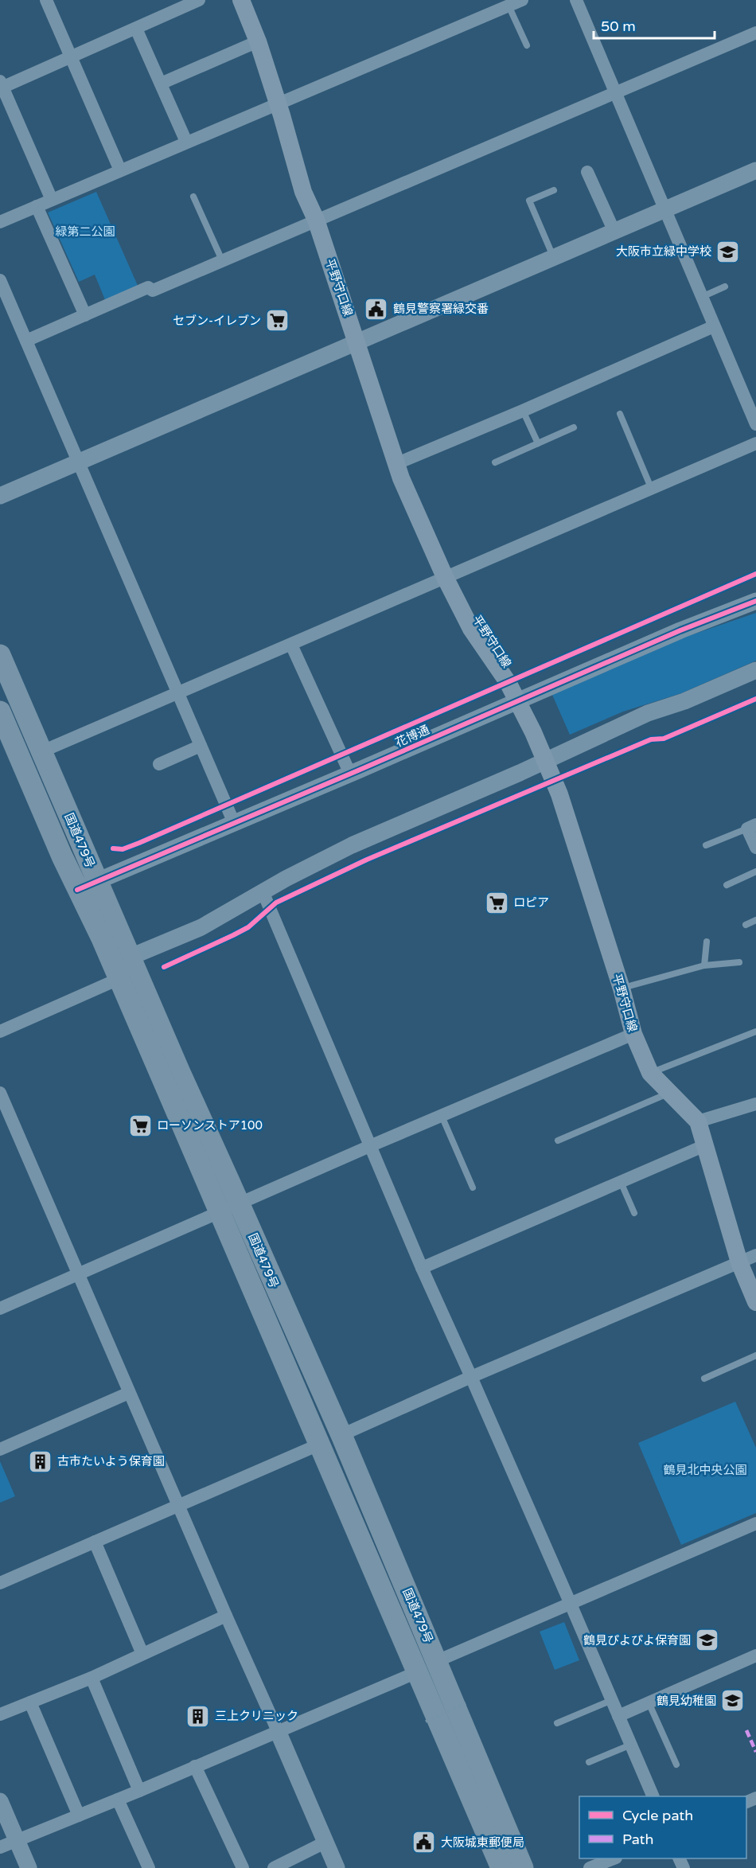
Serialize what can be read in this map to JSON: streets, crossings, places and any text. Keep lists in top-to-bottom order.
{
  "streets": {
    "highway": ["国道479号"],
    "main road": ["平野守口線"],
    "street": ["花博通"]
  },
  "crossings": [
    ["平野守口線", "花博通"],
    ["花博通", "国道479号"]
  ],
  "parks": ["緑第二公園", "鶴見北中央公園"],
  "places": {
    "school or university": ["大阪市立緑中学校", "鶴見ぴよぴよ保育園", "鶴見幼稚園"],
    "public building": ["鶴見警察署緑交番", "大阪城東郵便局"],
    "supermarket": ["セブン-イレブン", "ロピア", "ローソンストア100"],
    "building": ["古市たいよう保育園", "三上クリニック"]
  },
  "legend": ["Cycle path", "Path"],
  "scale_bar": "50 m"
}
